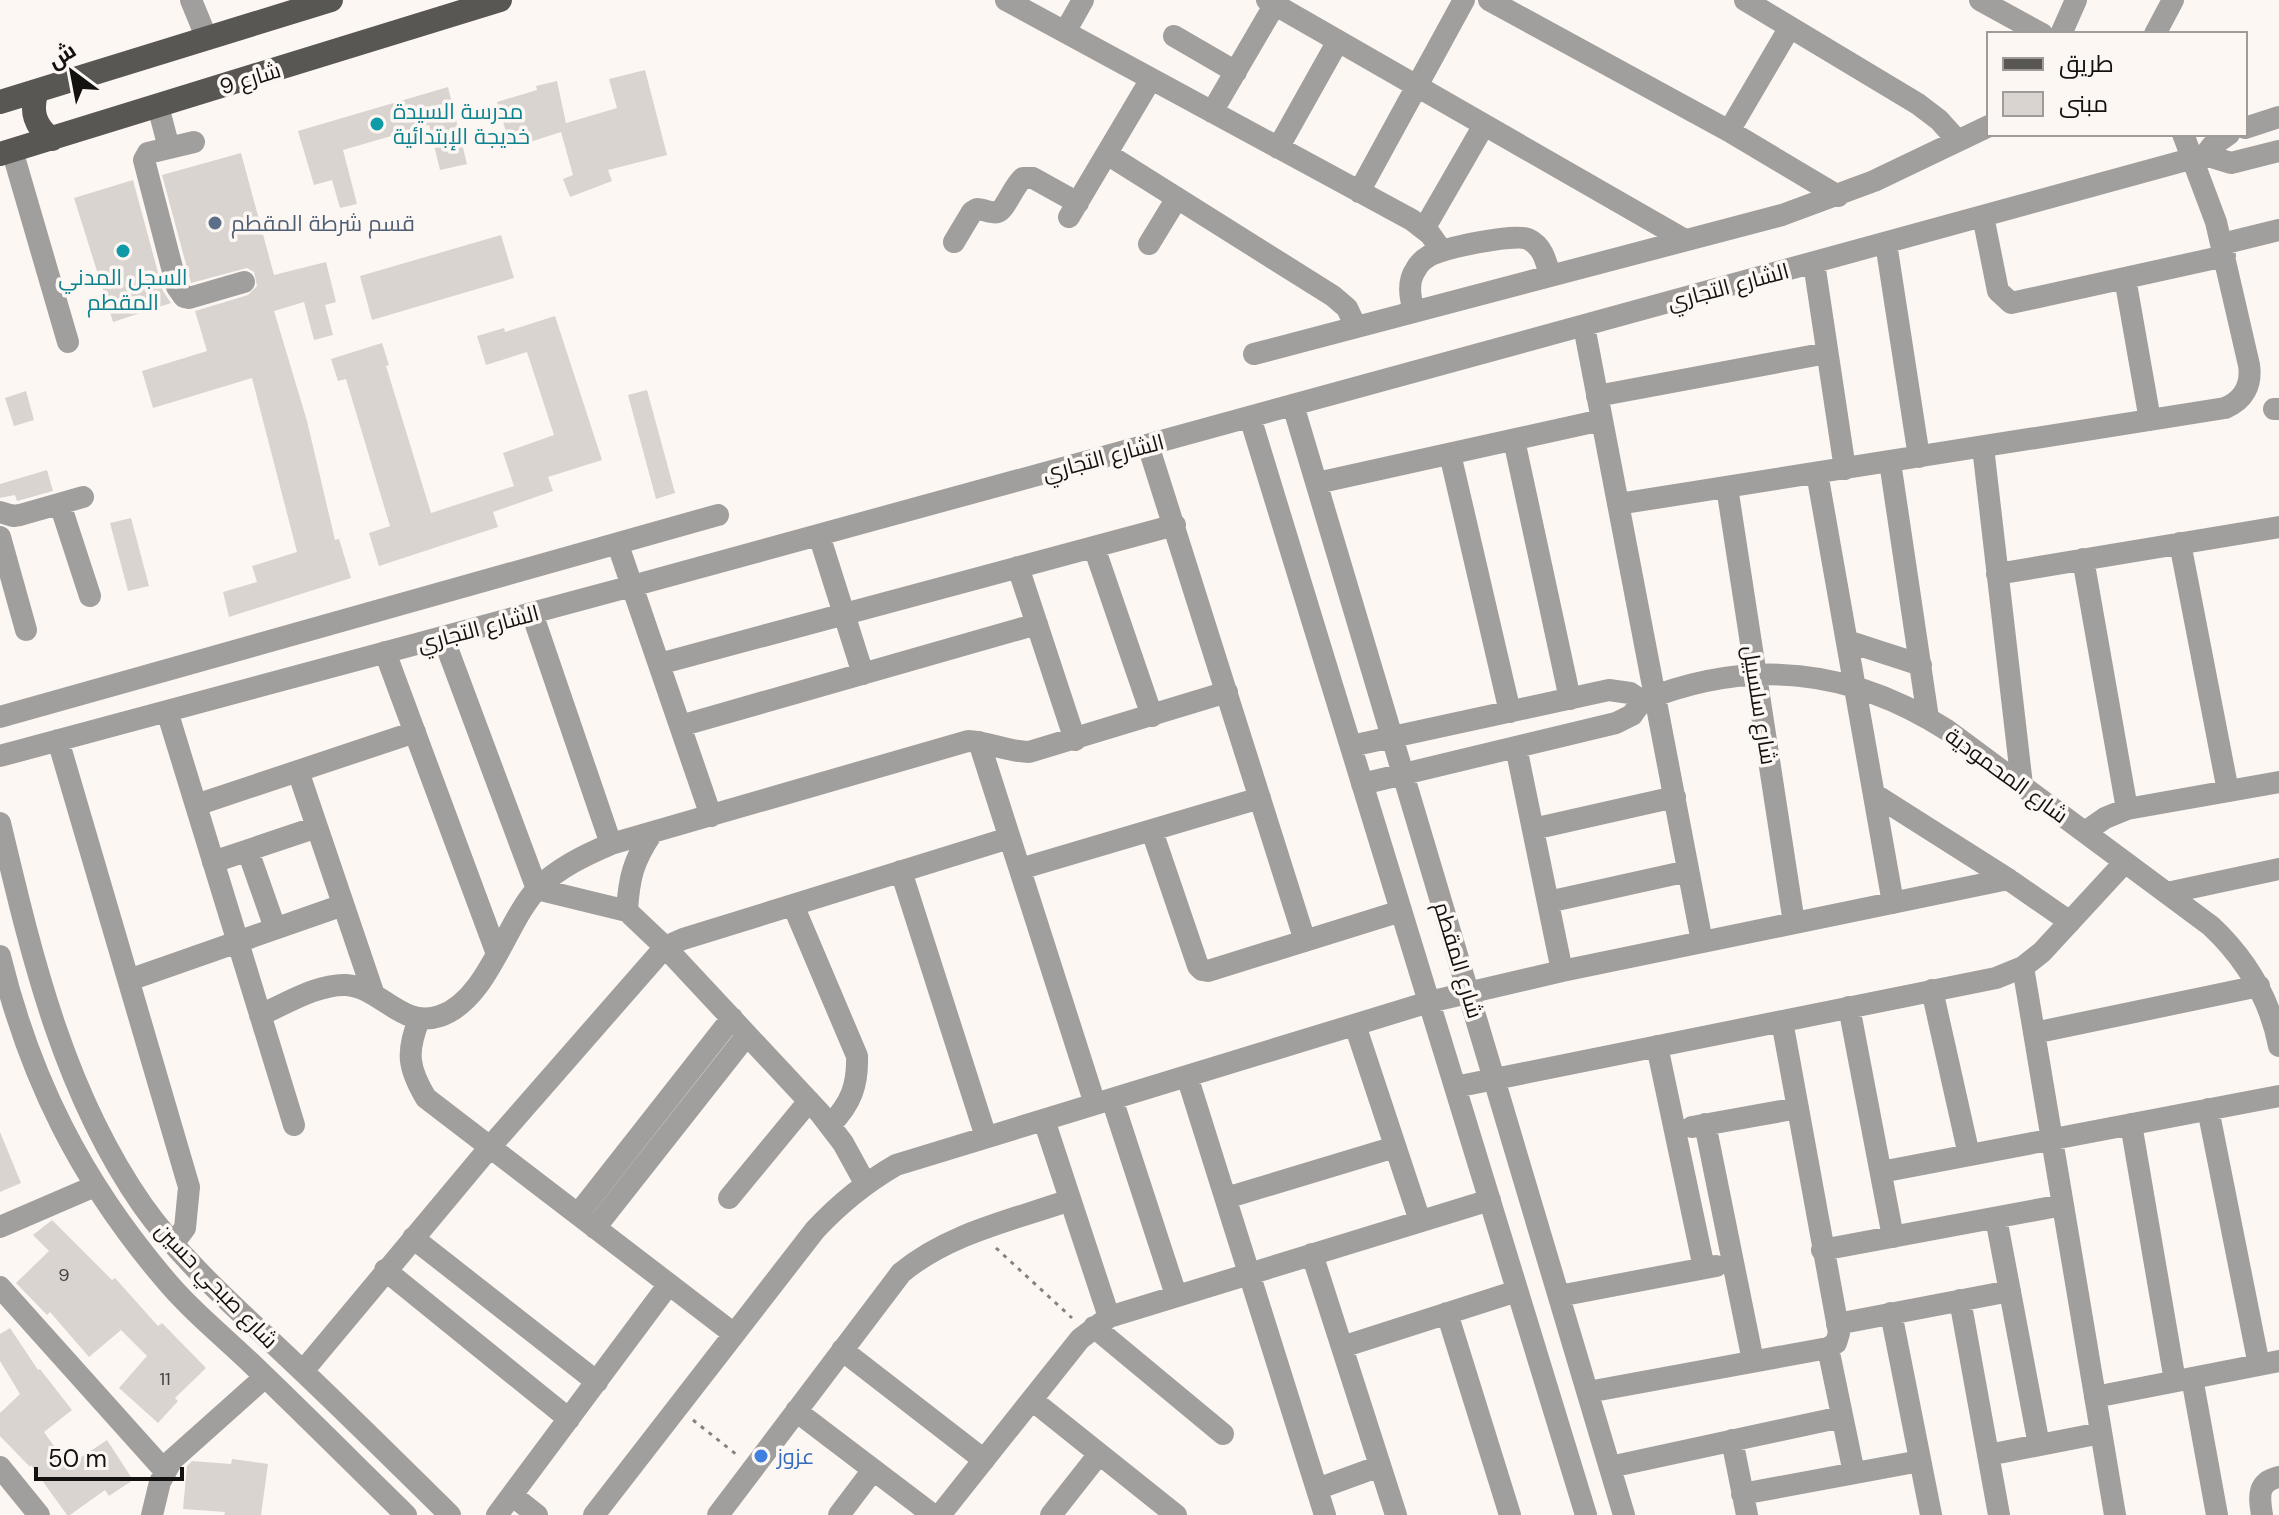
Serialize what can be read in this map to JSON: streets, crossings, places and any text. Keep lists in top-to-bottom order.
{
  "streets": {
    "main road": ["شارع 9"],
    "street": [
      "الشارع التجاري",
      "شارع سلسبيل",
      "شارع المحمودية",
      "شارع المقطم",
      "شارع صبحي حسين"
    ]
  },
  "crossings": [
    ["الشارع التجاري", "شارع المقطم"],
    ["شارع سلسبيل", "شارع المحمودية"]
  ],
  "places": [
    "مدرسة السيدة خديجة الإبتدائية",
    "قسم شرطة المقطم",
    "السجل المدني المقطم",
    "عزوز"
  ],
  "house_numbers": ["9", "11"],
  "legend": ["طريق", "مبنى"],
  "scale_bar": "50 m",
  "north": "top left"
}
